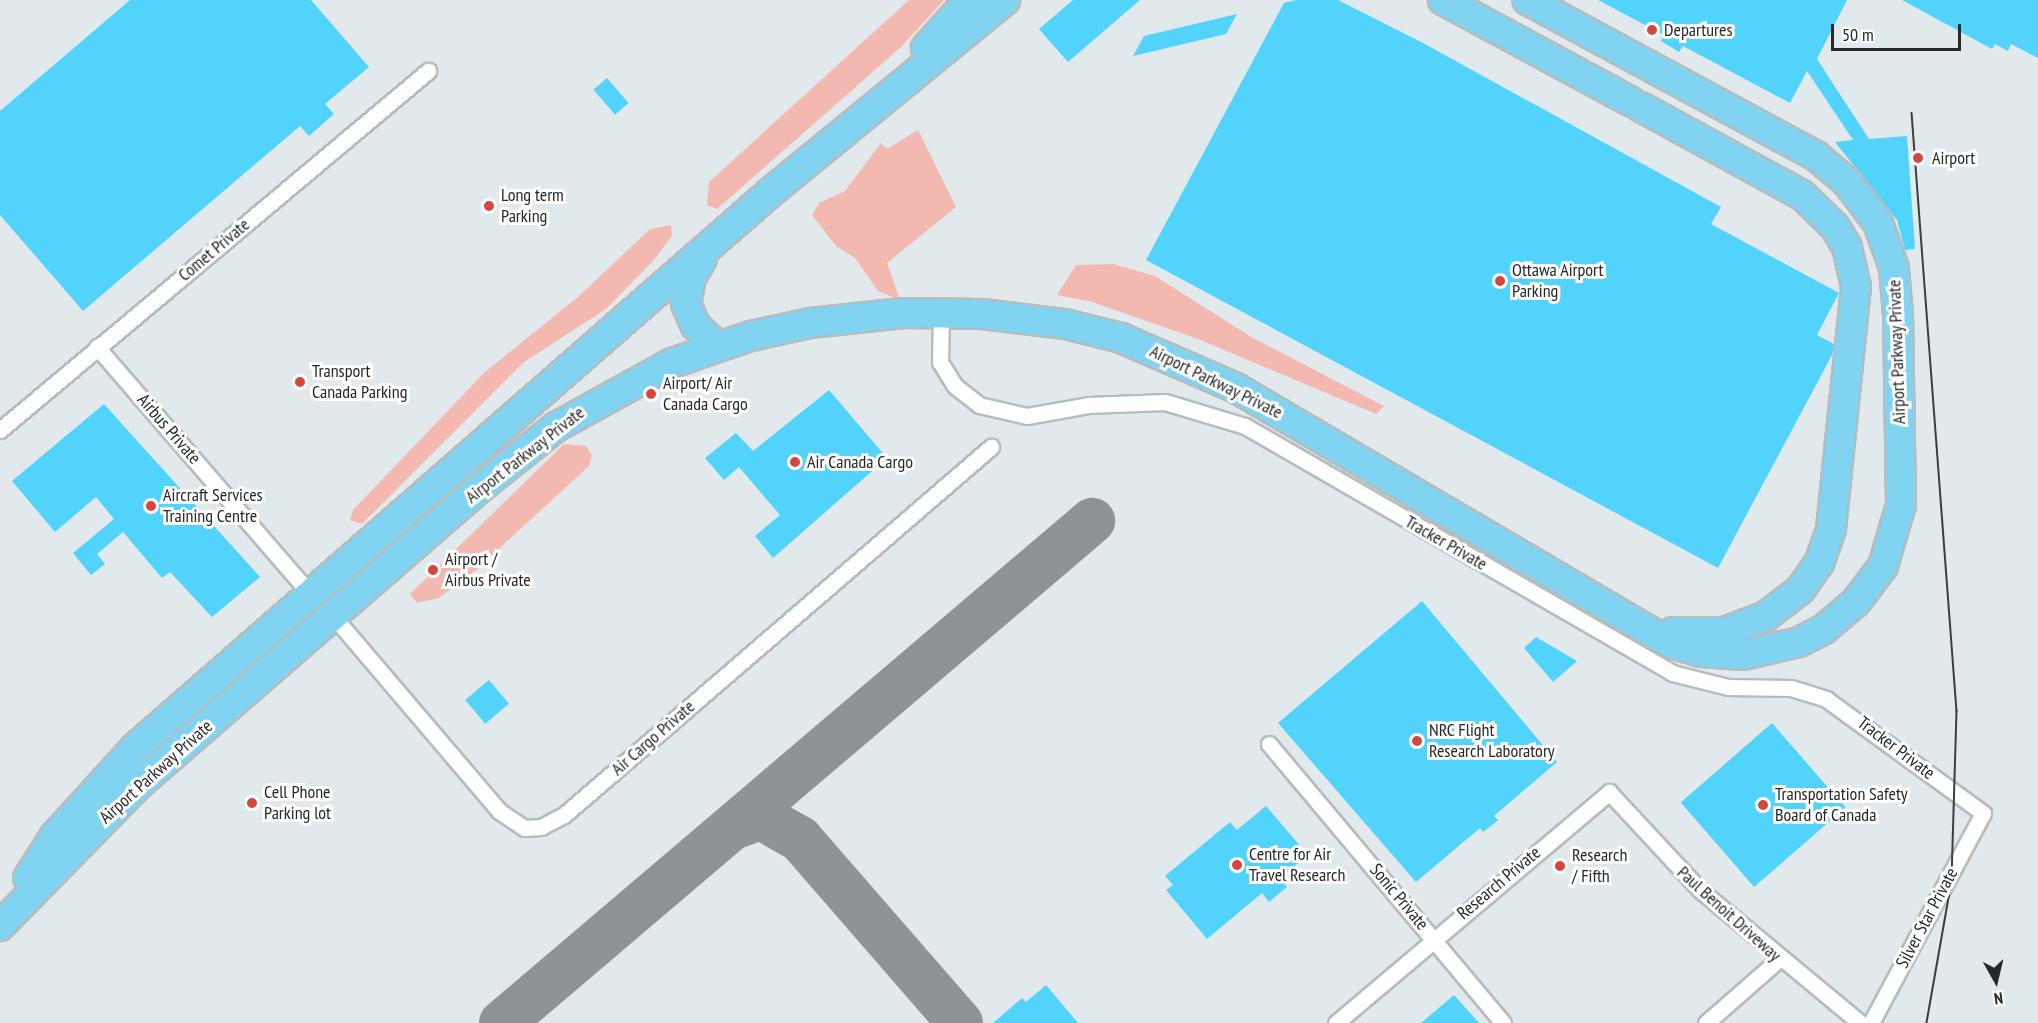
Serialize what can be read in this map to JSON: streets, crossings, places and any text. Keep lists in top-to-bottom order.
{
  "streets": {
    "highway": ["Airport Parkway Private"],
    "street": [
      "Comet Private",
      "Airbus Private",
      "Tracker Private",
      "Air Cargo Private",
      "Research Private",
      "Sonic Private",
      "Paul Benoit Driveway",
      "Silver Star Private"
    ]
  },
  "crossings": [
    ["Comet Private", "Airbus Private"],
    ["Airport Parkway Private", "Airbus Private"],
    ["Airport Parkway Private", "Tracker Private"],
    ["Airport Parkway Private", "Air Cargo Private"],
    ["Tracker Private", "Silver Star Private"],
    ["Research Private", "Sonic Private"],
    ["Research Private", "Paul Benoit Driveway"]
  ],
  "places": [
    "Departures",
    "Airport",
    "Long term Parking",
    "Ottawa Airport Parking",
    "Transport Canada Parking",
    "Airport/ Air Canada Cargo",
    "Air Canada Cargo",
    "Aircraft Services Training Centre",
    "Airport / Airbus Private",
    "NRC Flight Research Laboratory",
    "Cell Phone Parking lot",
    "Transportation Safety Board of Canada",
    "Centre for Air Travel Research",
    "Research / Fifth"
  ],
  "scale_bar": "50 m",
  "north": "bottom"
}
